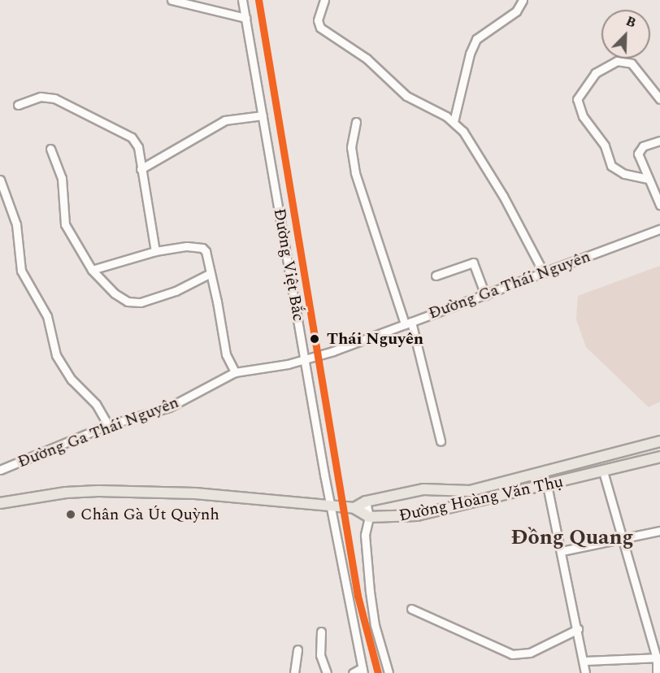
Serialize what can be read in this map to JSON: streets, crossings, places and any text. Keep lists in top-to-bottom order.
{
  "streets": {
    "main road": ["Đường Hoàng Văn Thụ"],
    "street": ["Đường Việt Bắc", "Đường Ga Thái Nguyên"]
  },
  "crossings": [
    ["Đường Việt Bắc", "Đường Ga Thái Nguyên"]
  ],
  "districts": ["Đồng Quang"],
  "places": ["Thái Nguyên", "Chân Gà Út Quỳnh"],
  "north": "top right"
}
